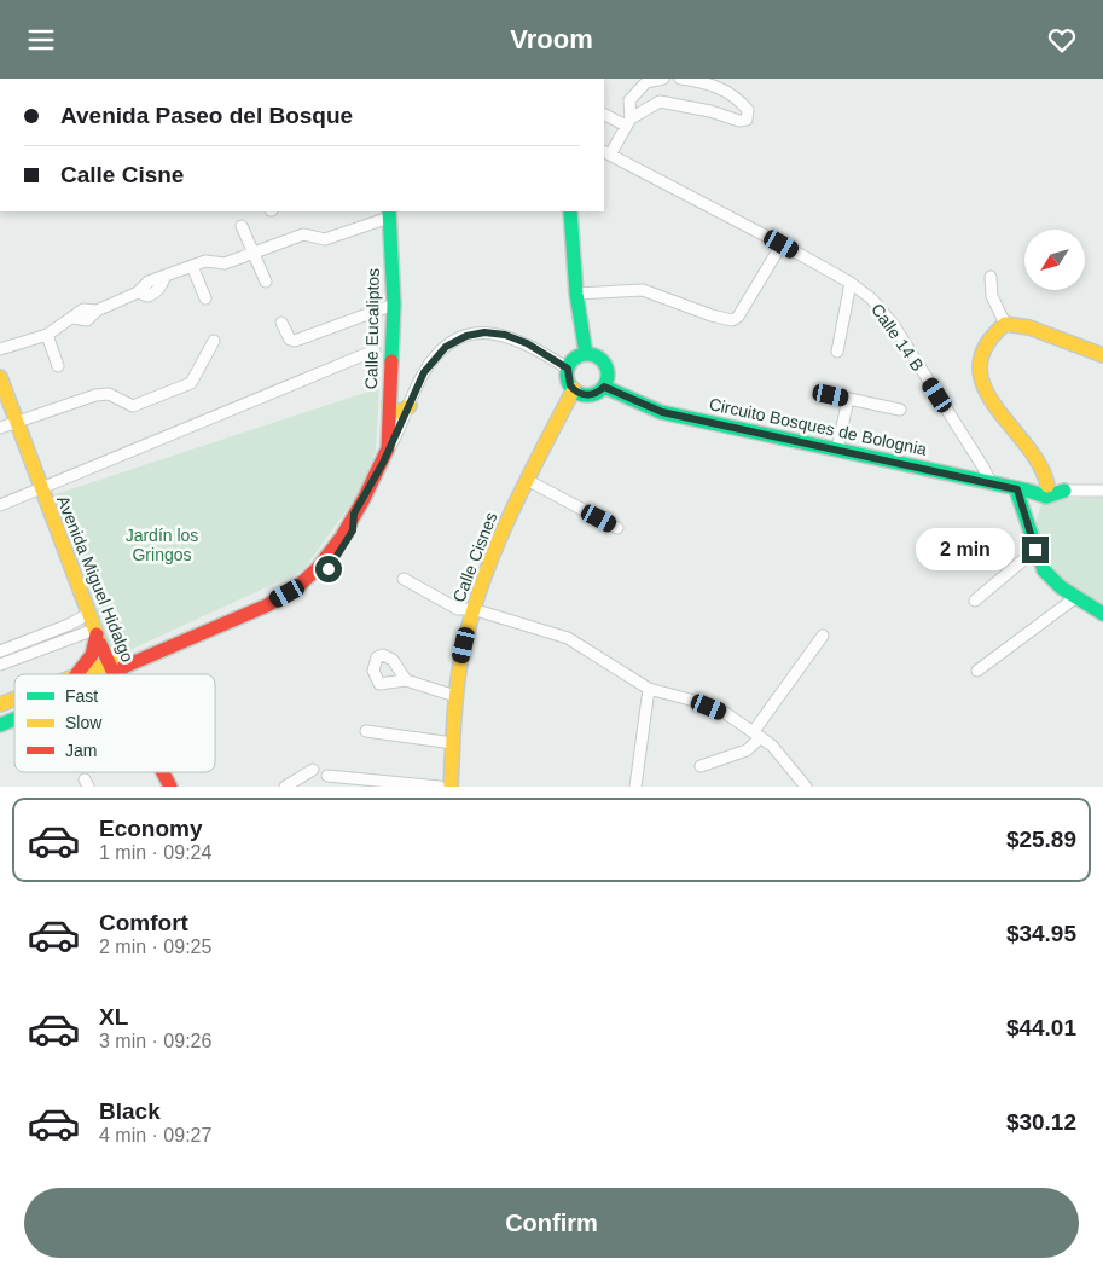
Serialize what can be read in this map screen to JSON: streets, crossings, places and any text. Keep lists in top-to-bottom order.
{
  "streets": {
    "main road": [
      "Calle Eucaliptos",
      "Circuito Bosques de Bolognia",
      "Calle Cisnes",
      "Avenida Miguel Hidalgo"
    ],
    "street": ["Calle 14 B"]
  },
  "crossings": [
    ["Calle 14 B", "Circuito Bosques de Bolognia"],
    ["Circuito Bosques de Bolognia", "Calle Cisnes"]
  ],
  "parks": ["Jardín los Gringos"],
  "legend": ["Fast", "Slow", "Jam"],
  "north": "bottom left",
  "page": {
    "header": "Vroom",
    "banner": ["Avenida Paseo del Bosque", "Calle Cisne"],
    "bubble": "2 min",
    "list": [
      {
        "name": "Economy",
        "note": "1 min · 09:24",
        "value": "$25.89"
      },
      {
        "name": "Comfort",
        "note": "2 min · 09:25",
        "value": "$34.95"
      },
      {
        "name": "XL",
        "note": "3 min · 09:26",
        "value": "$44.01"
      },
      {
        "name": "Black",
        "note": "4 min · 09:27",
        "value": "$30.12"
      }
    ],
    "buttons": "Confirm"
  }
}
